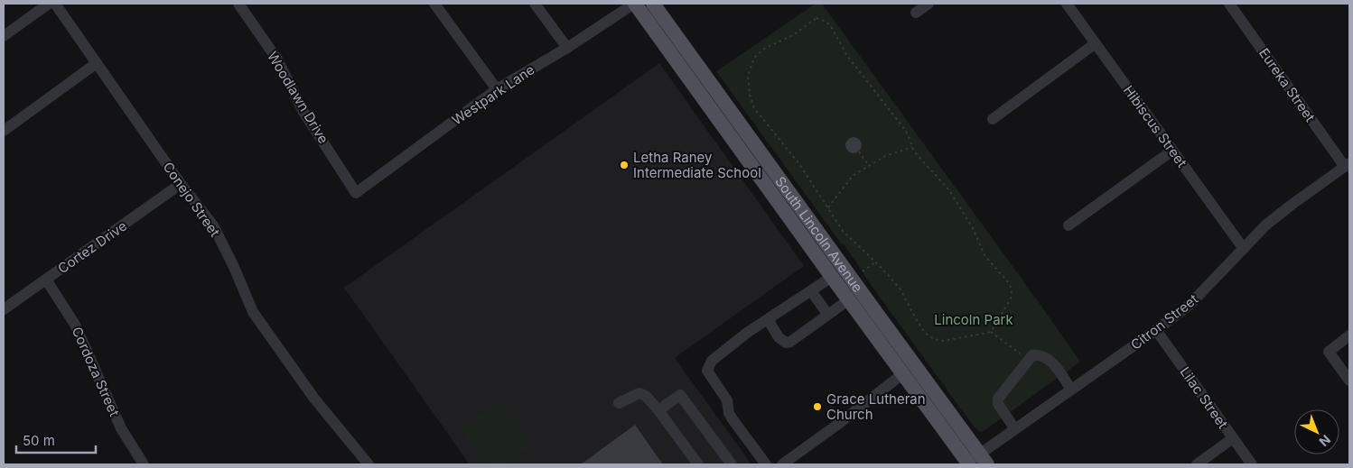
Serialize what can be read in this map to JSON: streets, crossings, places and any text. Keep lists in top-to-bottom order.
{
  "streets": {
    "main road": ["South Lincoln Avenue"],
    "street": [
      "Eureka Street",
      "Westpark Lane",
      "Woodlawn Drive",
      "Hibiscus Street",
      "Conejo Street",
      "Cortez Drive",
      "Citron Street",
      "Cordoza Street",
      "Lilac Street"
    ]
  },
  "crossings": [
    ["Eureka Street", "Citron Street"],
    ["Westpark Lane", "Woodlawn Drive"],
    ["Westpark Lane", "South Lincoln Avenue"],
    ["Hibiscus Street", "Citron Street"],
    ["Conejo Street", "Cortez Drive"],
    ["South Lincoln Avenue", "Citron Street"],
    ["Cortez Drive", "Cordoza Street"],
    ["Citron Street", "Lilac Street"]
  ],
  "parks": ["Lincoln Park"],
  "places": ["Letha Raney Intermediate School", "Grace Lutheran Church"],
  "scale_bar": "50 m",
  "north": "bottom right"
}
